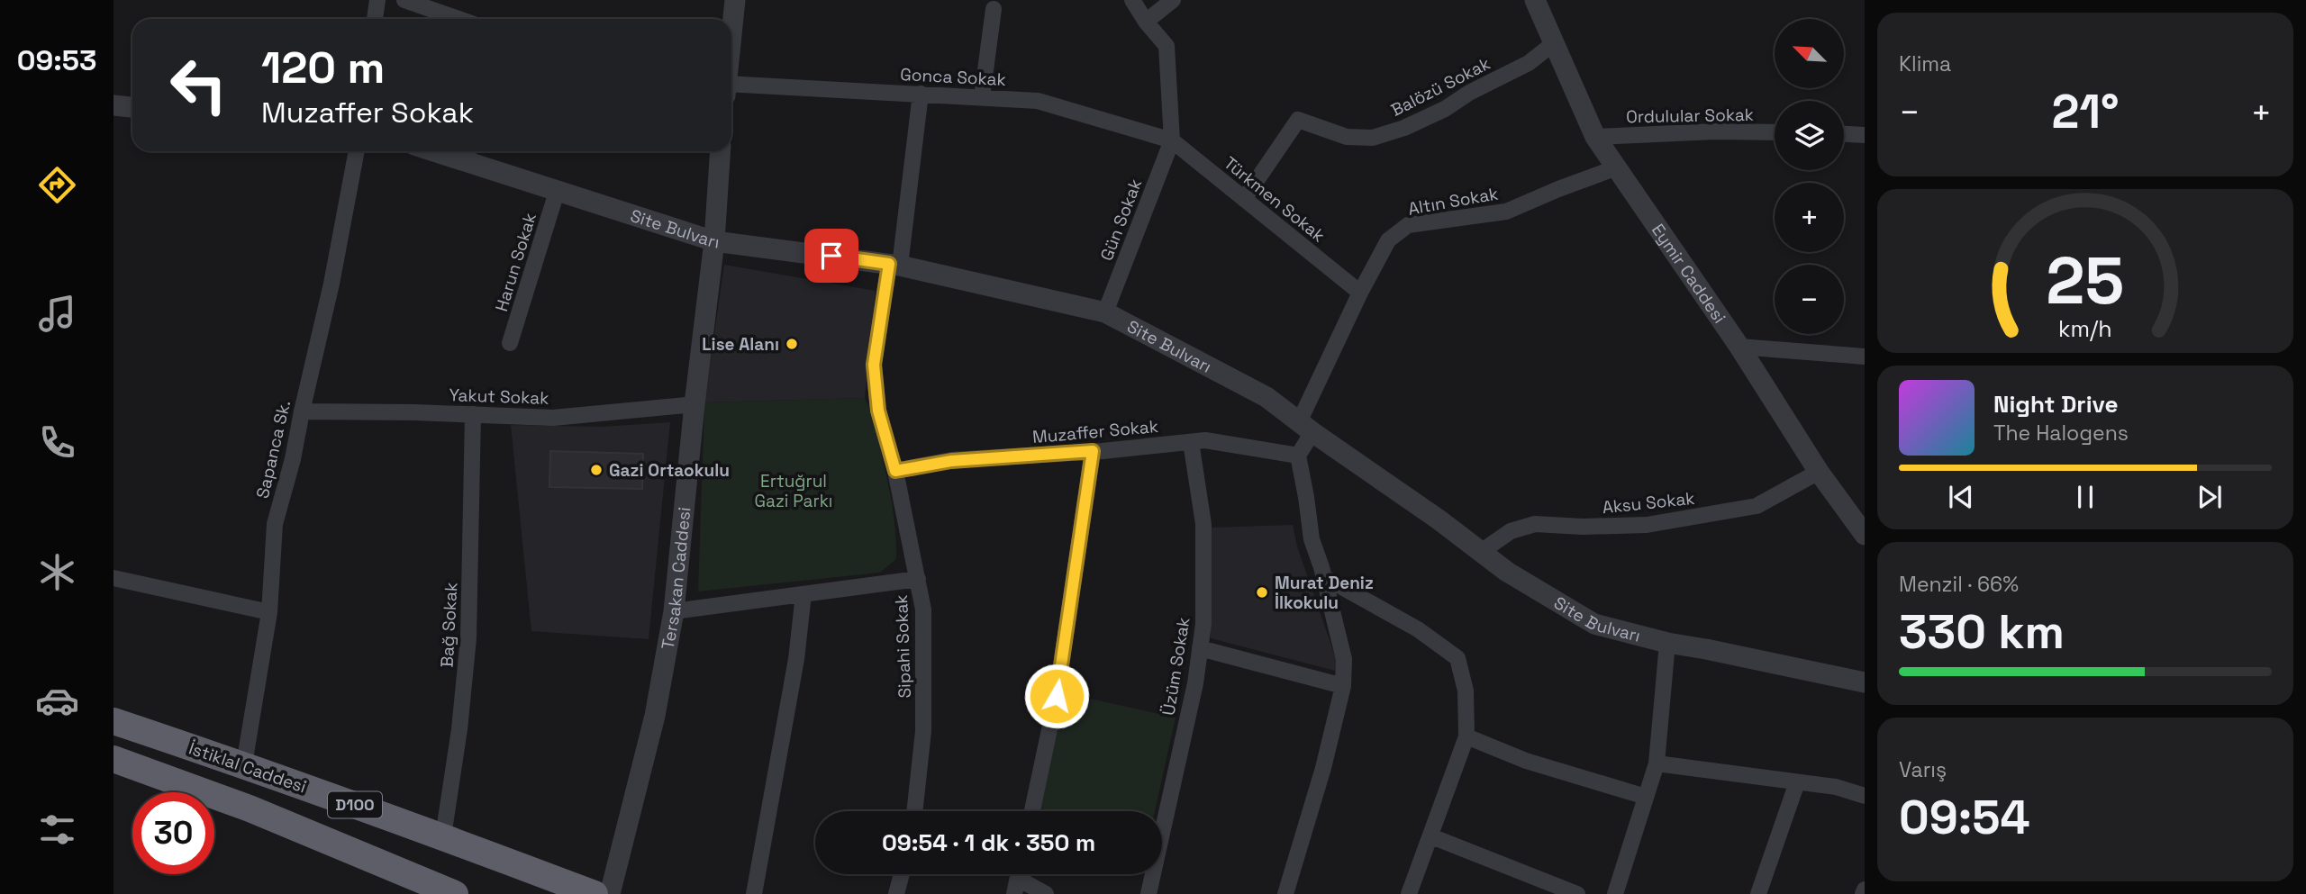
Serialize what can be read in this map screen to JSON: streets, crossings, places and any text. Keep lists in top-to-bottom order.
{
  "streets": {
    "highway": ["İstiklal Caddesi", "D100"],
    "street": [
      "Gonca Sokak",
      "Balözü Sokak",
      "Ordulular Sokak",
      "Türkmen Sokak",
      "Altın Sokak",
      "Gün Sokak",
      "Site Bulvarı",
      "Harun Sokak",
      "Eymir Caddesi",
      "Yakut Sokak",
      "Muzaffer Sokak",
      "Sapanca Sk.",
      "Aksu Sokak",
      "Tersakan Caddesi",
      "Bağ Sokak",
      "Sipahi Sokak",
      "Üzüm Sokak"
    ]
  },
  "crossings": [
    ["Gonca Sokak", "Türkmen Sokak"],
    ["Gonca Sokak", "Gün Sokak"],
    ["Gonca Sokak", "Sipahi Sokak"],
    ["Balözü Sokak", "Türkmen Sokak"],
    ["Balözü Sokak", "Eymir Caddesi"],
    ["Ordulular Sokak", "Eymir Caddesi"],
    ["Türkmen Sokak", "Altın Sokak"],
    ["Türkmen Sokak", "Gün Sokak"],
    ["Altın Sokak", "Eymir Caddesi"],
    ["Gün Sokak", "Site Bulvarı"],
    ["Site Bulvarı", "Harun Sokak"],
    ["Site Bulvarı", "Aksu Sokak"],
    ["Site Bulvarı", "Tersakan Caddesi"],
    ["Site Bulvarı", "Sipahi Sokak"],
    ["Eymir Caddesi", "Aksu Sokak"],
    ["Yakut Sokak", "Sapanca Sk."],
    ["Yakut Sokak", "Tersakan Caddesi"],
    ["Yakut Sokak", "Bağ Sokak"],
    ["Muzaffer Sokak", "Sipahi Sokak"],
    ["Muzaffer Sokak", "Üzüm Sokak"],
    ["Sapanca Sk.", "İstiklal Caddesi"],
    ["Bağ Sokak", "İstiklal Caddesi"]
  ],
  "parks": ["Ertuğrul Gazi Parkı"],
  "places": ["Lise Alanı", "Gazi Ortaokulu", "Murat Deniz İlkokulu"],
  "north": "top left",
  "page": {
    "tabs": "09:53",
    "tile": [
      "Klima",
      ["Menzil · 66%", "330 km"],
      ["Varış", "09:54"]
    ],
    "map_buttons": ["+", "−"],
    "turn": ["120 m", "Muzaffer Sokak"],
    "heat": ["−", "21°", "+"],
    "song": ["Night Drive", "The Halogens"],
    "limit": "30",
    "trip": "09:54 · 1 dk · 350 m",
    "gauge": ["25", "km/h"]
  }
}
